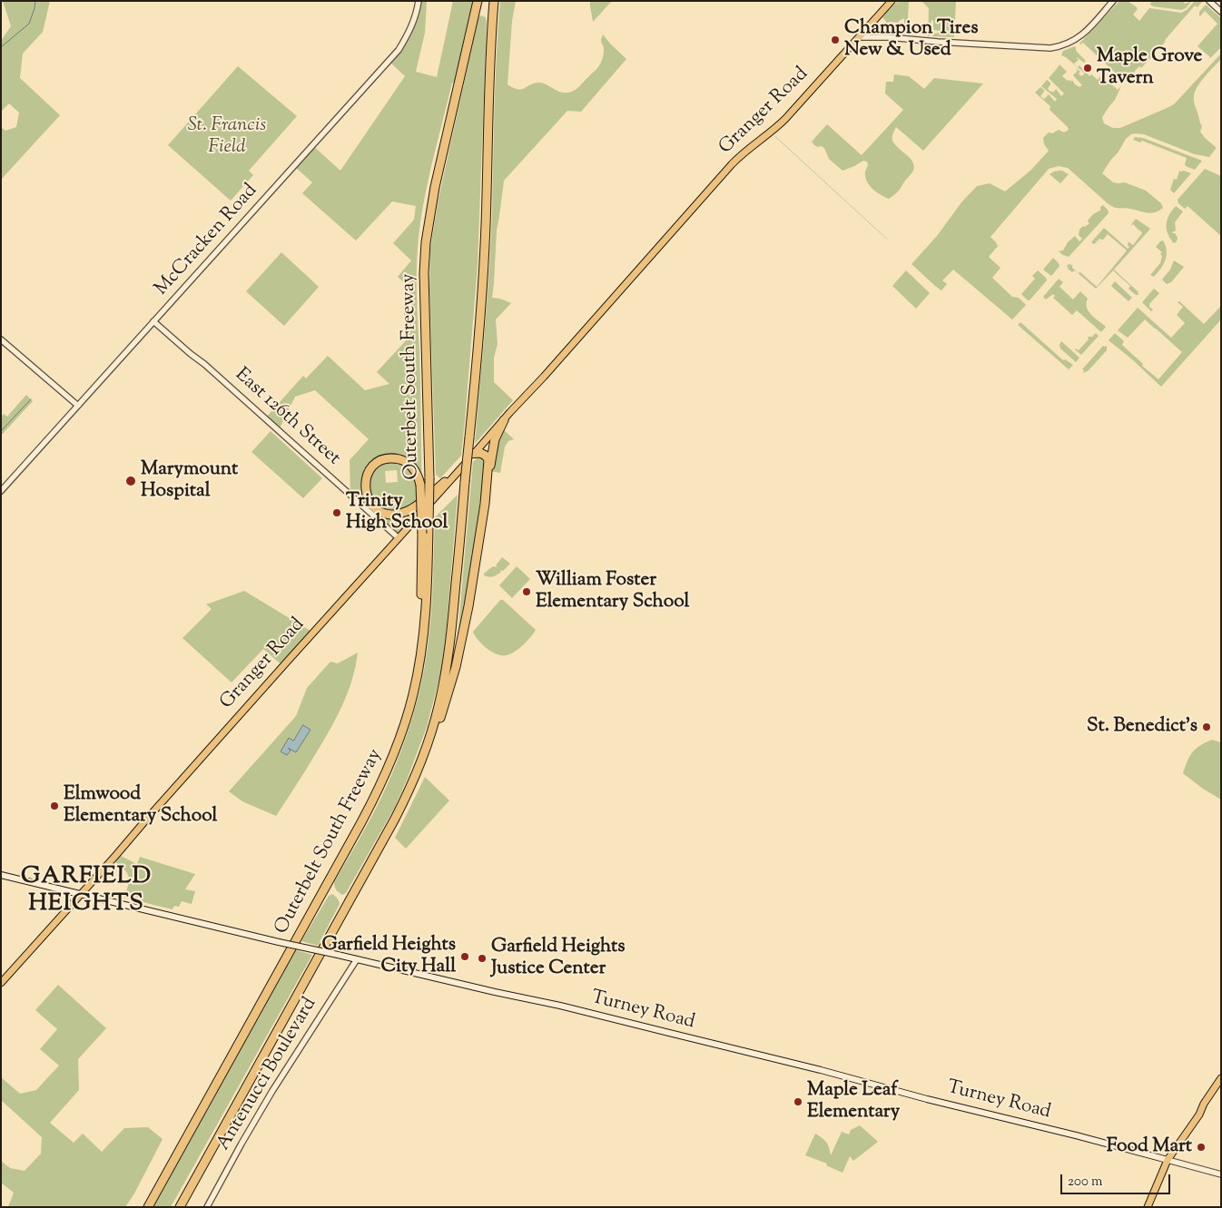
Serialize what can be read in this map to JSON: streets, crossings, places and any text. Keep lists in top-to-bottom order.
{
  "streets": {
    "highway": ["Outerbelt South Freeway"],
    "main road": ["Granger Road", "Turney Road"],
    "street": ["McCracken Road", "East 126th Street", "Antenucci Boulevard"]
  },
  "crossings": [
    ["Granger Road", "East 126th Street"],
    ["Granger Road", "Turney Road"],
    ["McCracken Road", "East 126th Street"],
    ["Turney Road", "Antenucci Boulevard"]
  ],
  "districts": ["GARFIELD HEIGHTS"],
  "parks": ["St. Francis Field"],
  "places": [
    "Champion Tires New & Used",
    "Maple Grove Tavern",
    "Marymount Hospital",
    "Trinity High School",
    "William Foster Elementary School",
    "St. Benedict's",
    "Elmwood Elementary School",
    "Garfield Heights City Hall",
    "Garfield Heights Justice Center",
    "Maple Leaf Elementary",
    "Food Mart"
  ],
  "scale_bar": "200 m"
}
